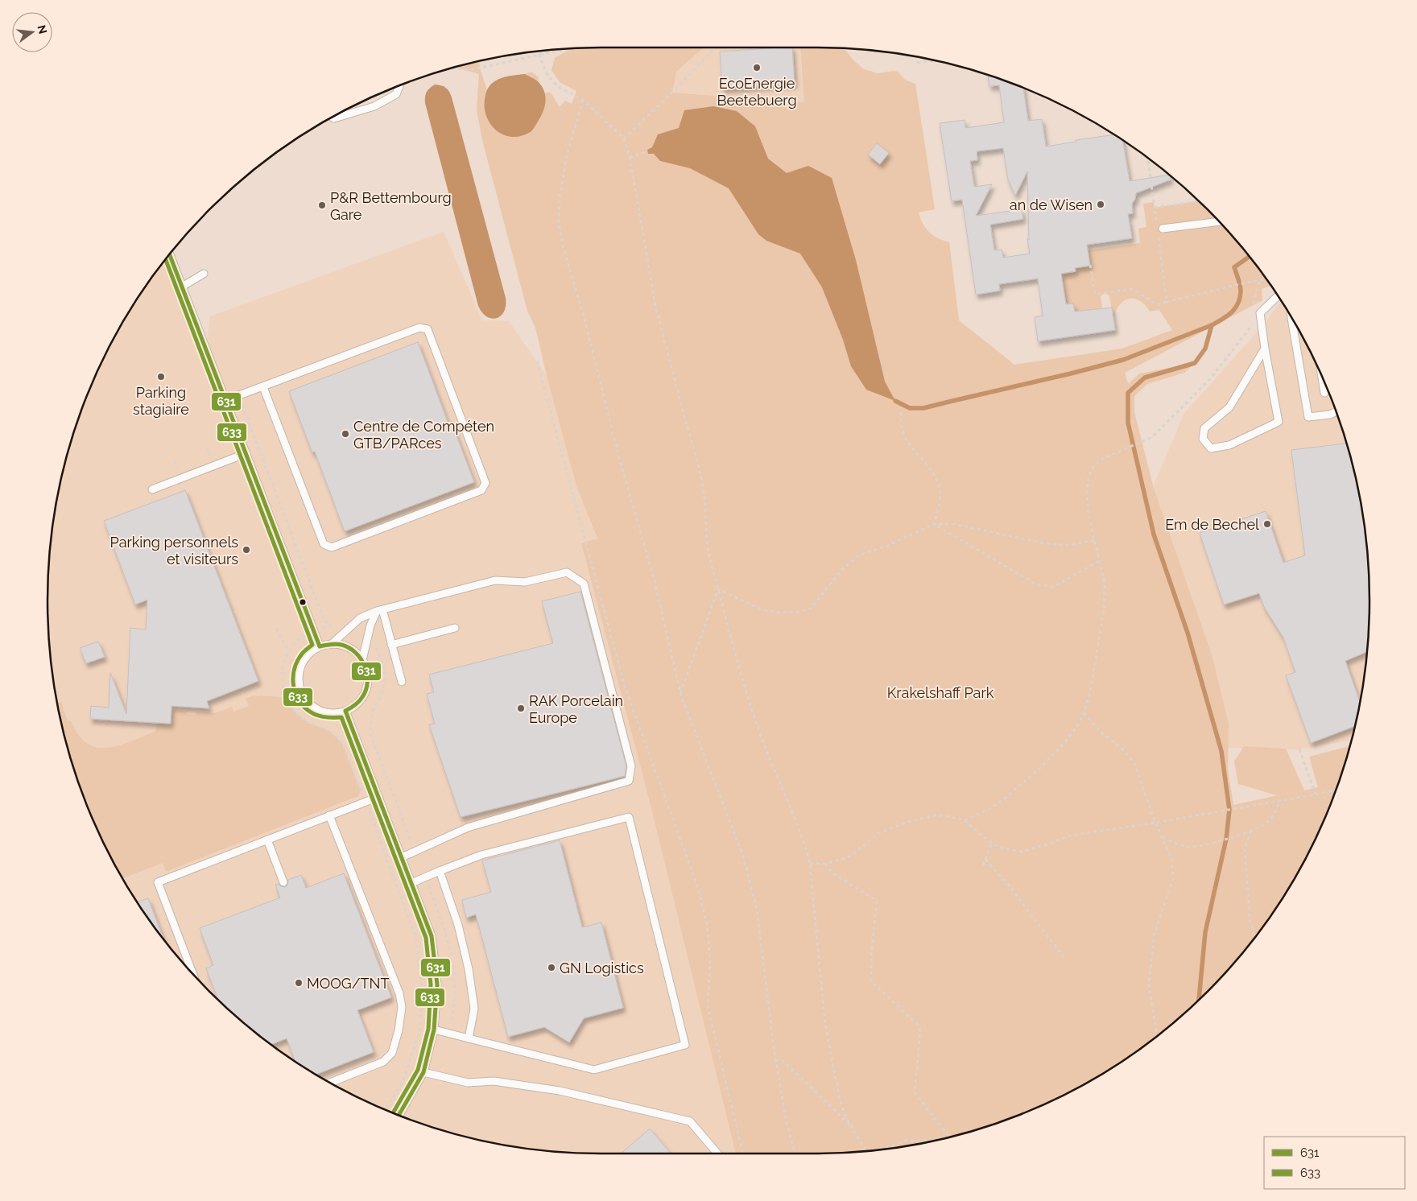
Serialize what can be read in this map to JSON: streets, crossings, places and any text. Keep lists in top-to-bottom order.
{
  "parks": ["Krakelshaff Park"],
  "places": [
    "EcoEnergie Beetebuerg",
    "an de Wisen",
    "P&R Bettembourg Gare",
    "Parking stagiaire",
    "Centre de Compéten GTB/PARces",
    "Em de Bechel",
    "Parking personnels et visiteurs",
    "RAK Porcelain Europe",
    "GN Logistics",
    "MOOG/TNT"
  ],
  "lines": ["transit line 631", "transit line 633"],
  "legend": ["631", "633"],
  "north": "right"
}
